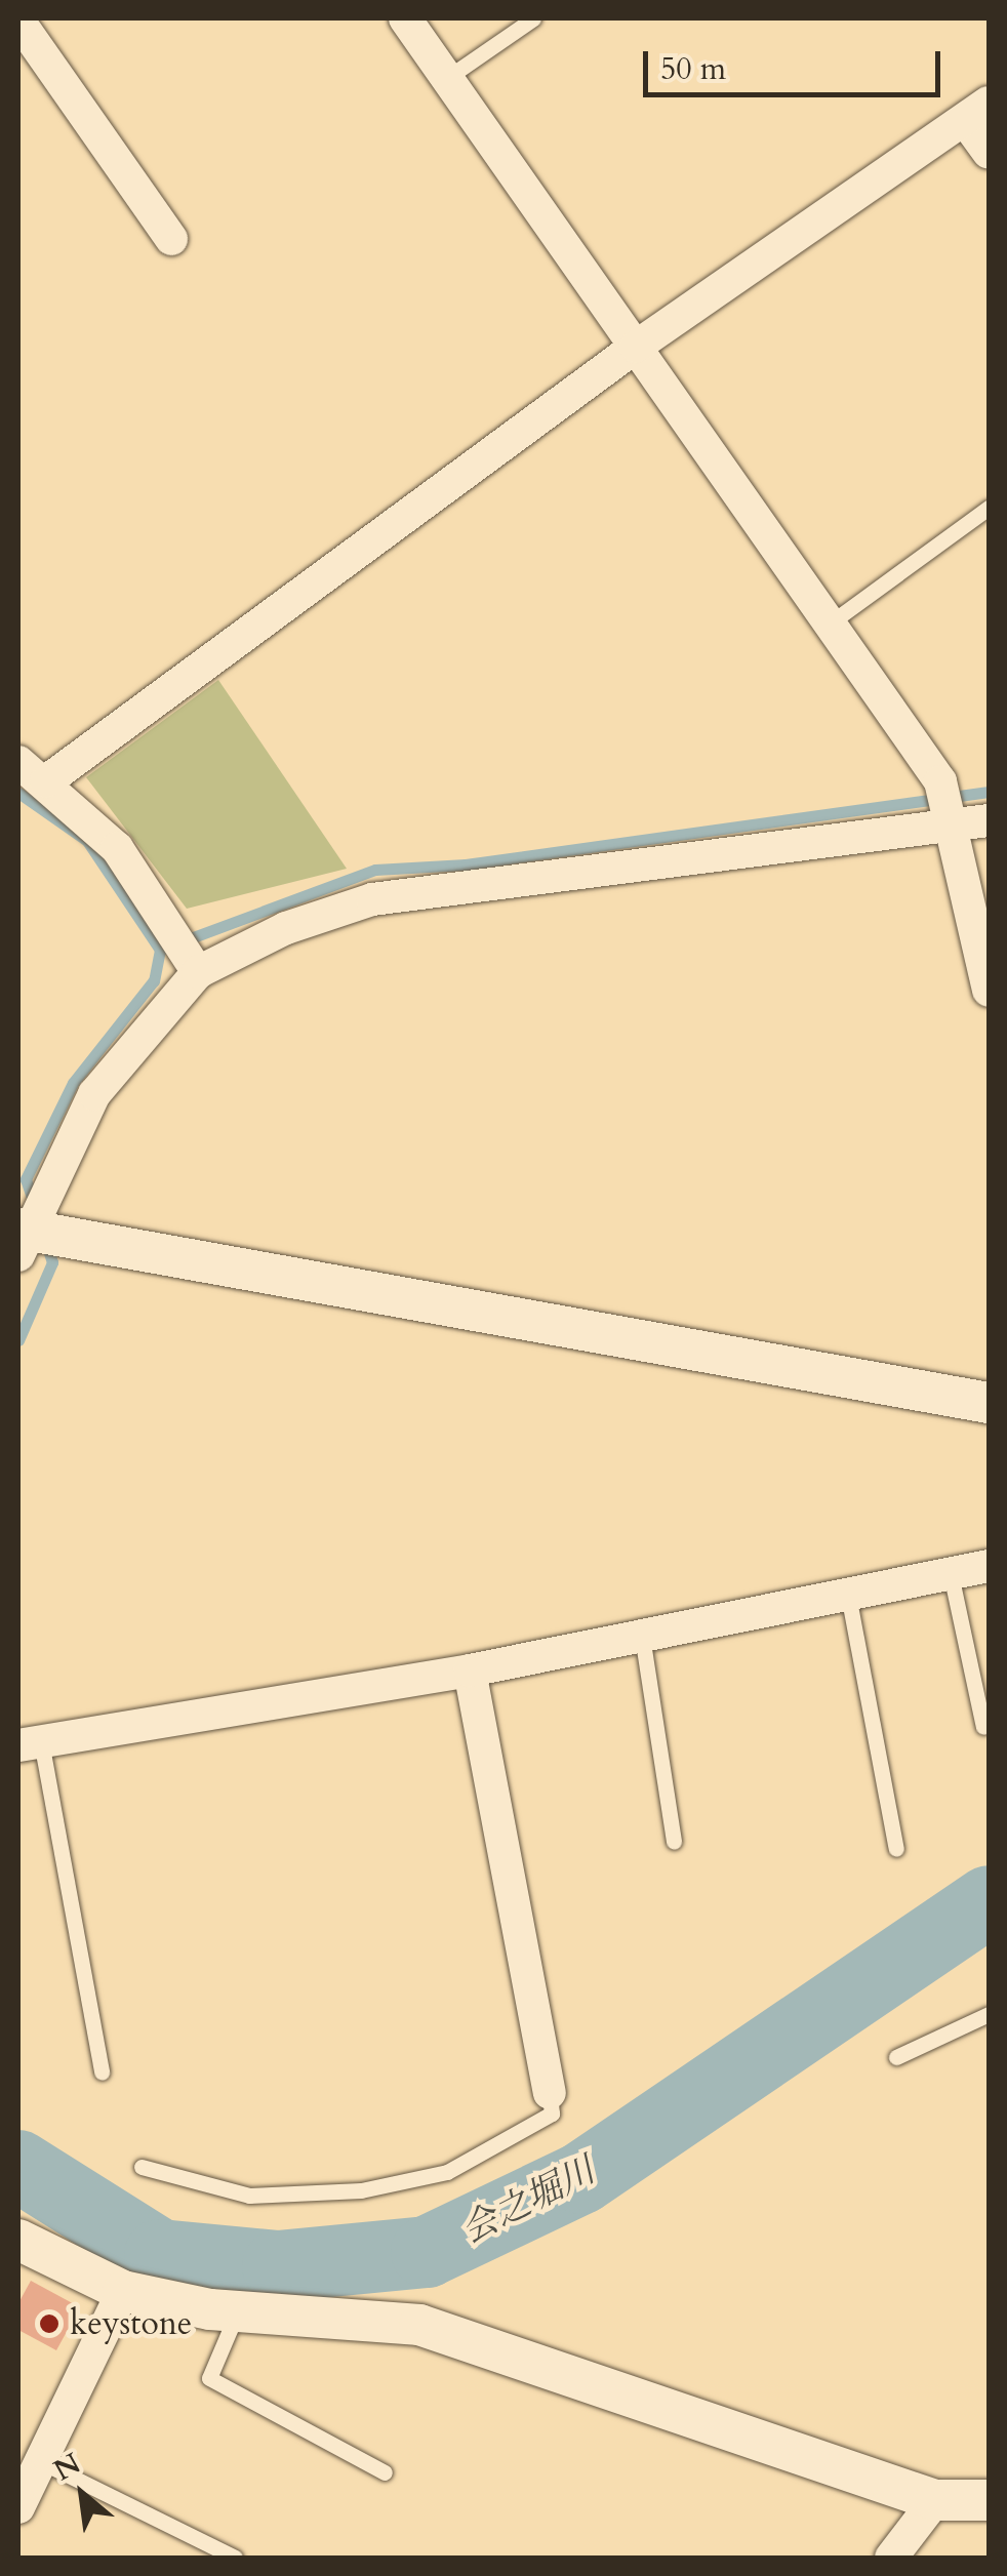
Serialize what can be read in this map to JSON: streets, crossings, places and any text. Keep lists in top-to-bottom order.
{
  "water": ["会之堀川"],
  "places": ["keystone"],
  "scale_bar": "50 m",
  "north": "top left"
}
